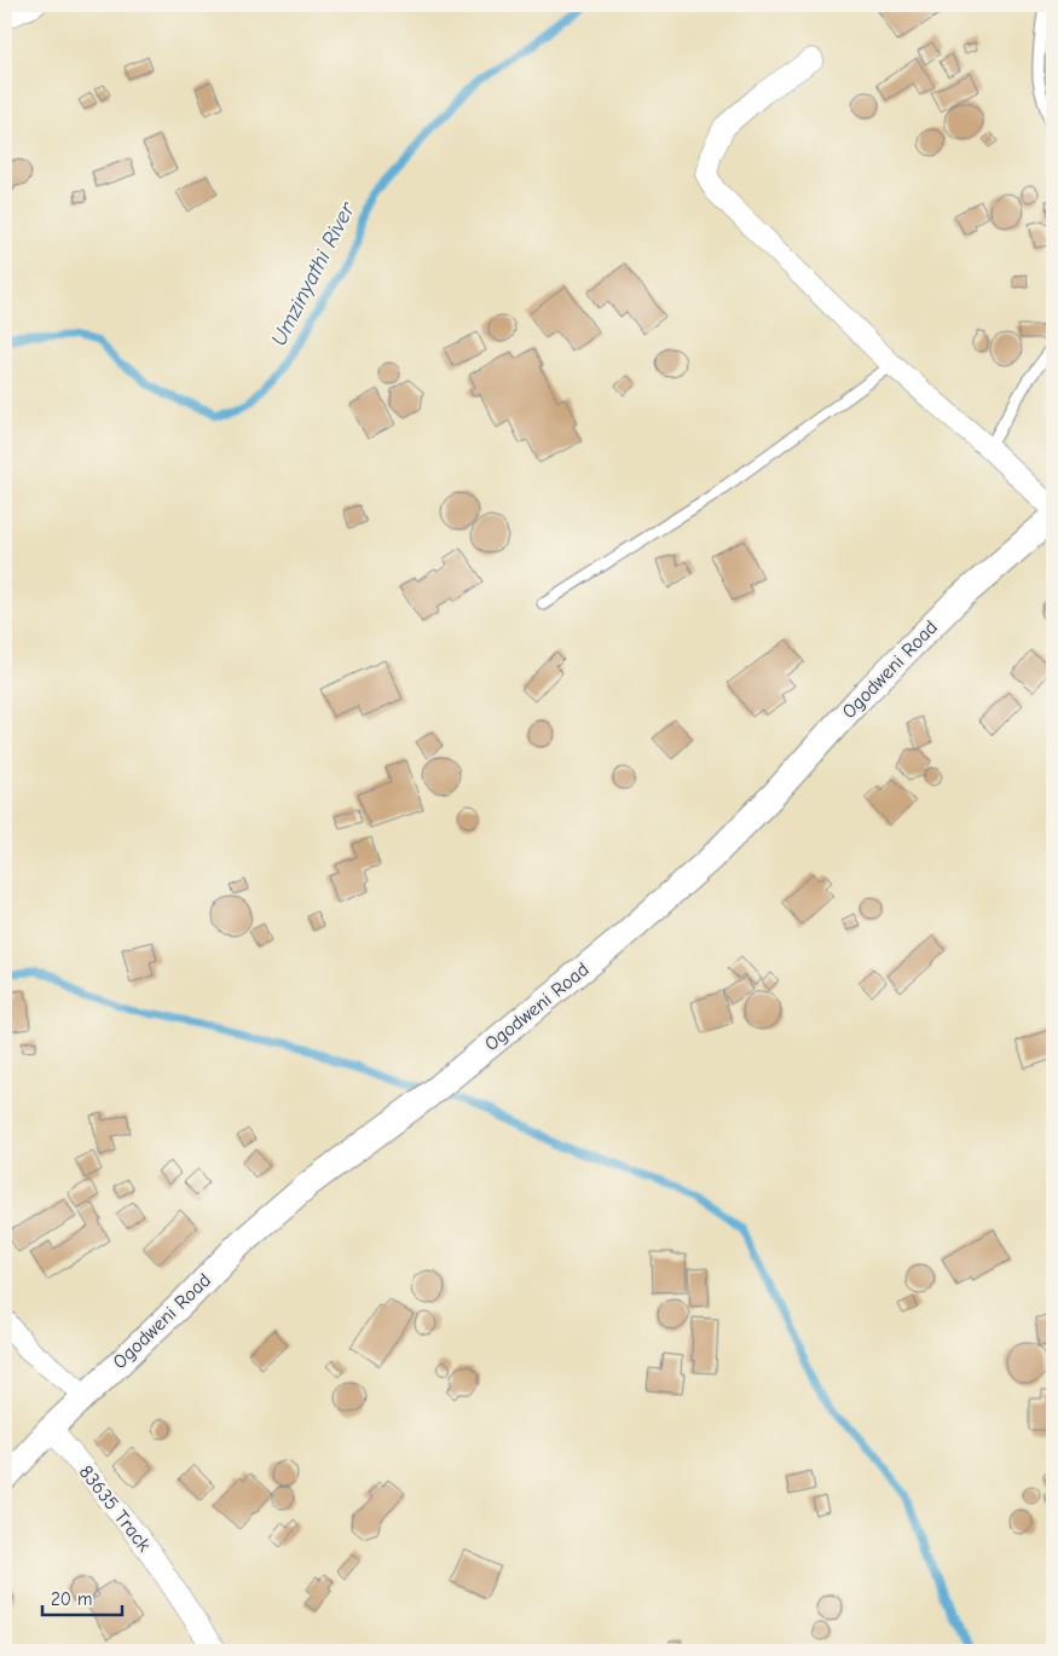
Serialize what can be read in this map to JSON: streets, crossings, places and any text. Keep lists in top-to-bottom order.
{
  "streets": {
    "street": ["Ogodweni Road", "83635 Track"]
  },
  "crossings": [
    ["Ogodweni Road", "83635 Track"]
  ],
  "water": ["Umzinyathi River"],
  "scale_bar": "20 m"
}
